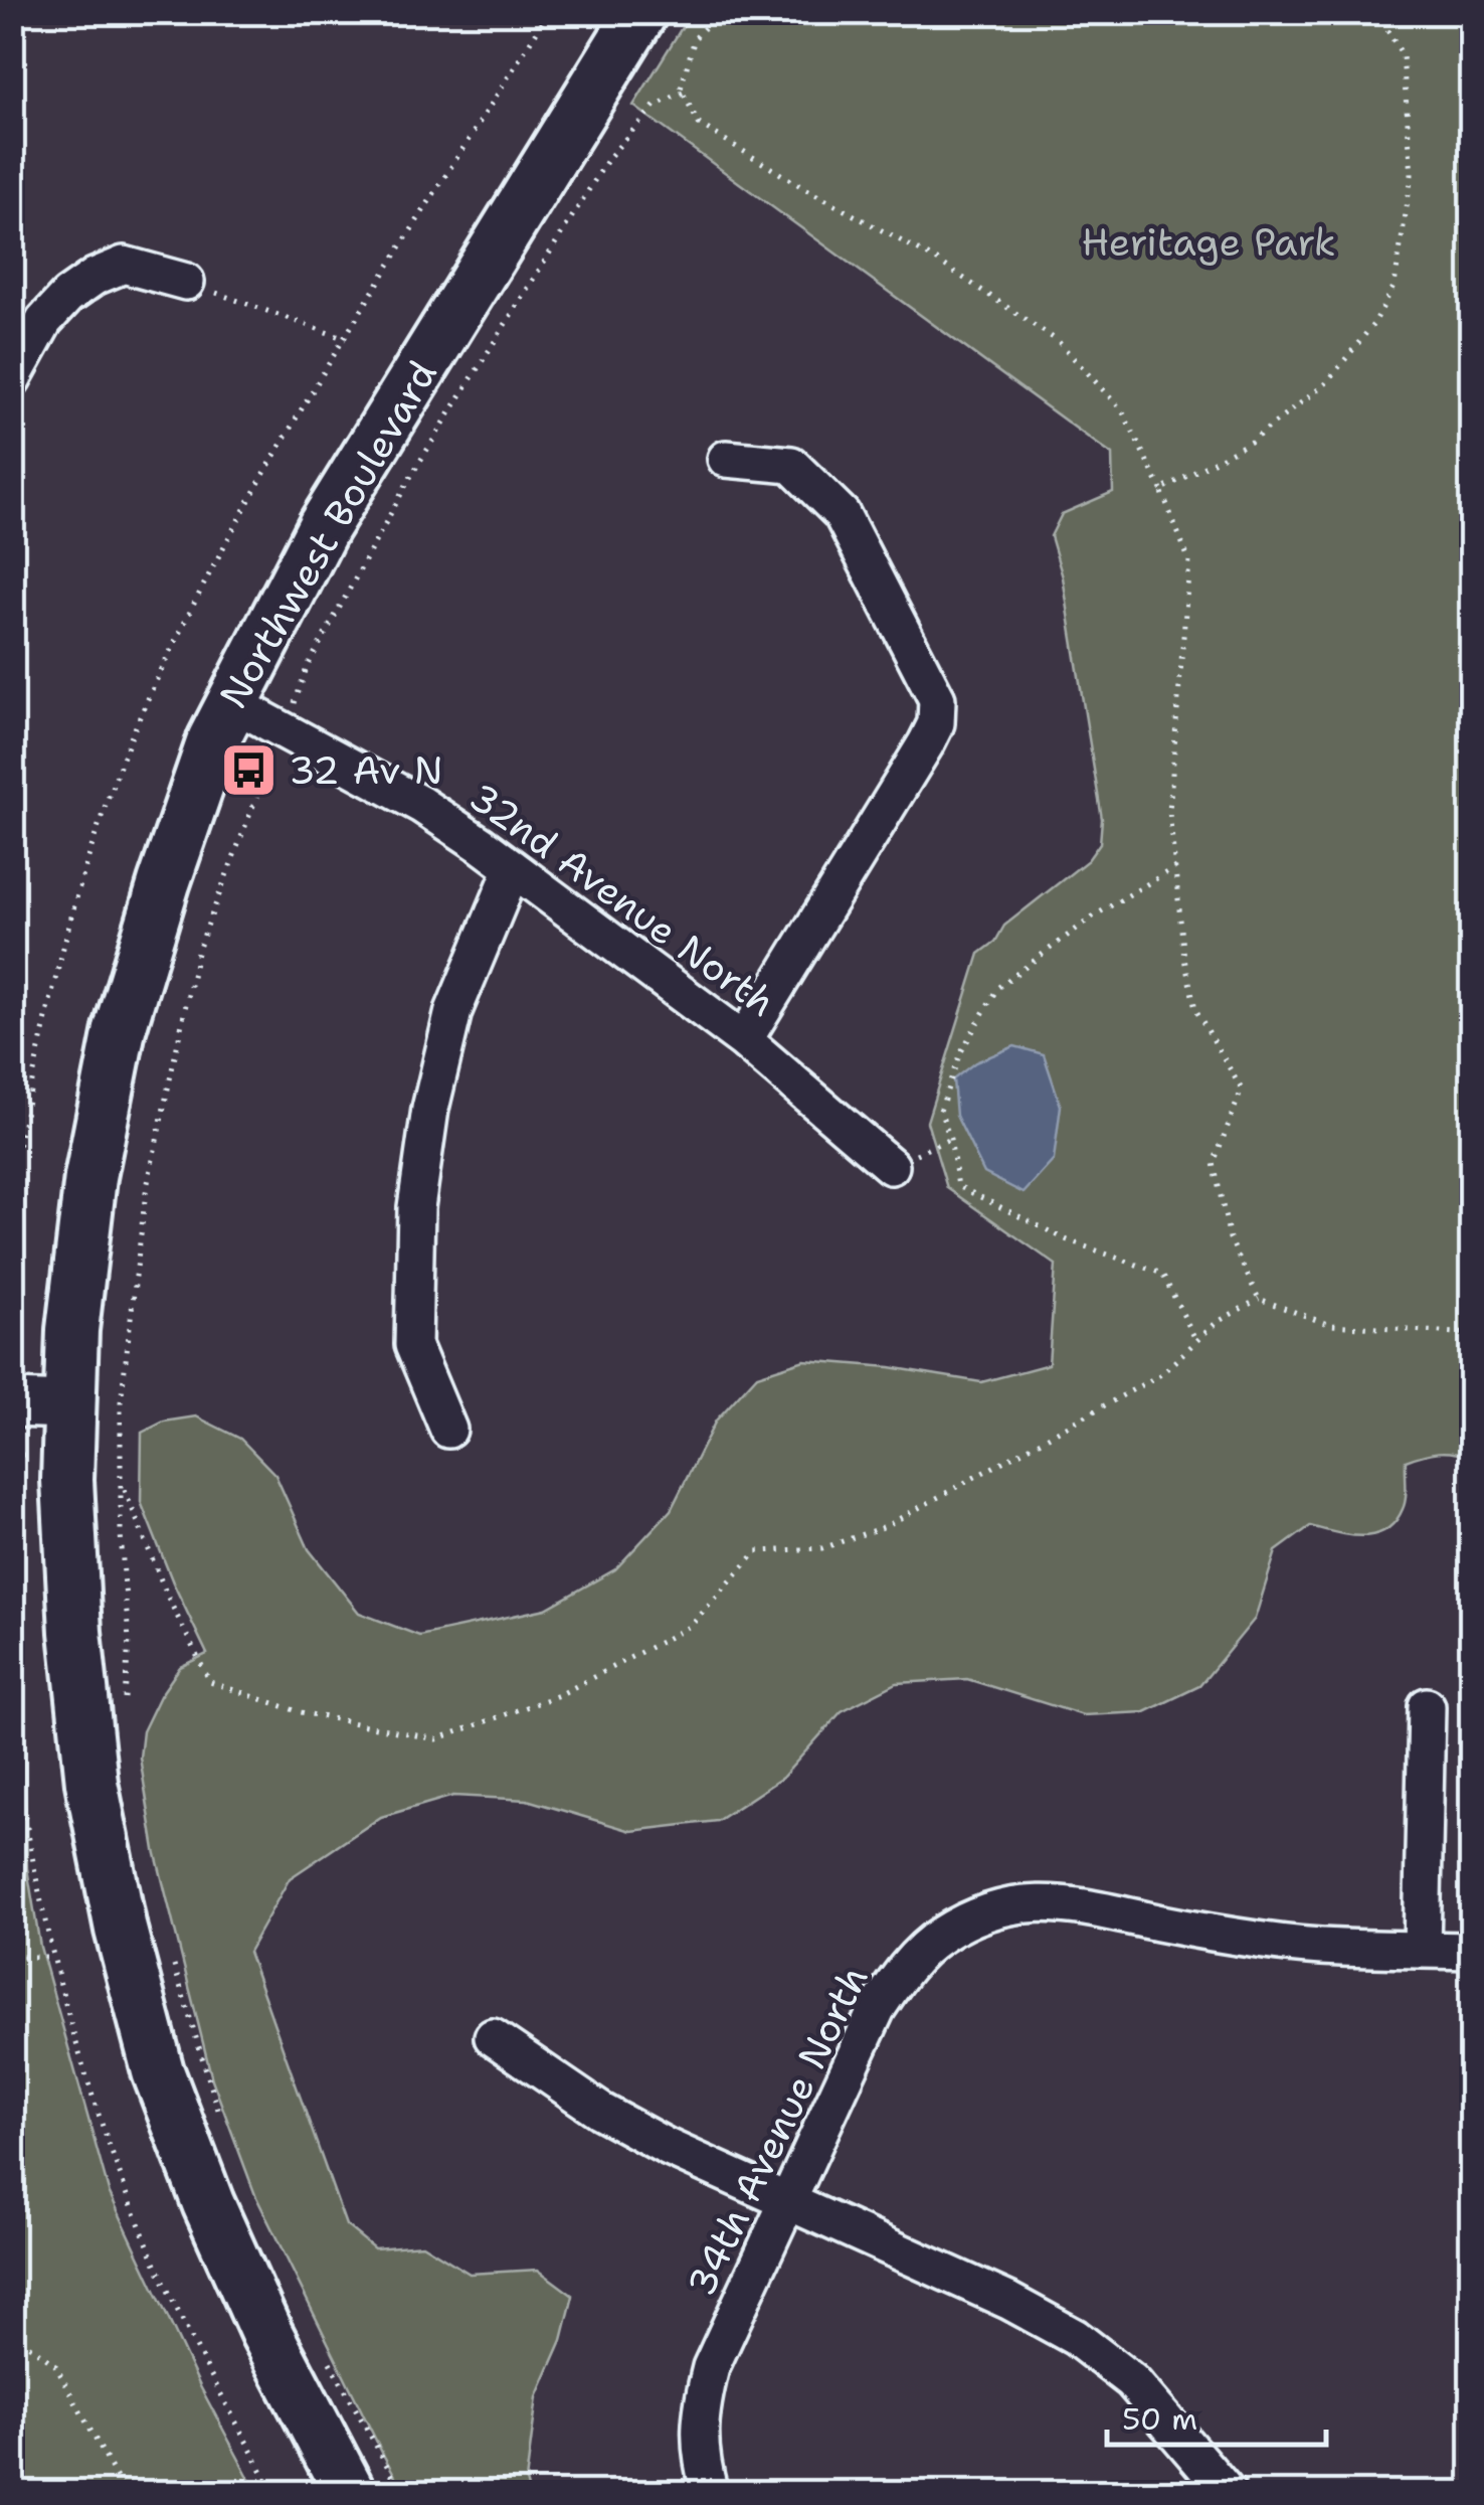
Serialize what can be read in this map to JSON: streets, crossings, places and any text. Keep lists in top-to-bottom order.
{
  "streets": {
    "main road": ["Northwest Boulevard"],
    "street": ["32nd Avenue North", "34th Avenue North"]
  },
  "crossings": [
    ["Northwest Boulevard", "32nd Avenue North"]
  ],
  "parks": ["Heritage Park"],
  "places": {
    "bus stop": ["32 Av N"]
  },
  "scale_bar": "50 m"
}
